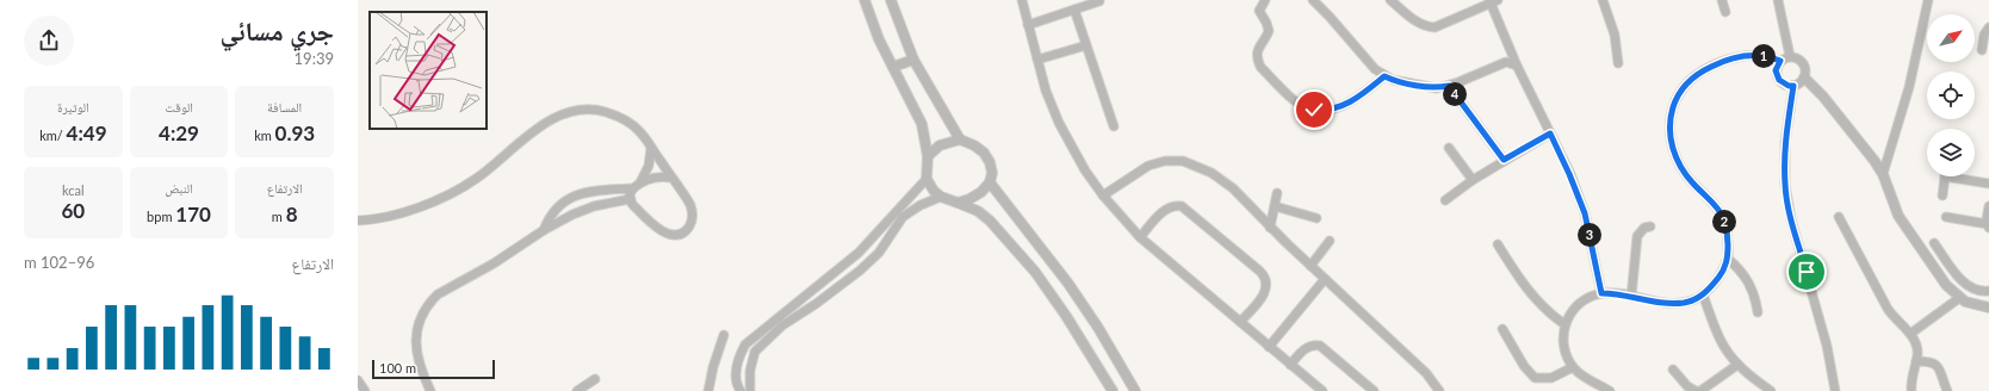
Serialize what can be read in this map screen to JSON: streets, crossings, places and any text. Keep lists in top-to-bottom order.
{
  "scale_bar": "100 m",
  "north": "top right",
  "page": {
    "heading": ["جري مسائي", "19:39"],
    "pins": [
      "1",
      "4",
      "2",
      "3"
    ],
    "stats": [
      ["المسافة", "0.93 km"],
      ["الوقت", "4:29"],
      ["الوتيرة", "4:49 /km"],
      ["الارتفاع", "8 m"],
      ["النبض", "170 bpm"],
      ["kcal", "60"]
    ],
    "chart": ["الارتفاع", "96–102 m"],
    "scale": "100 m"
  }
}
